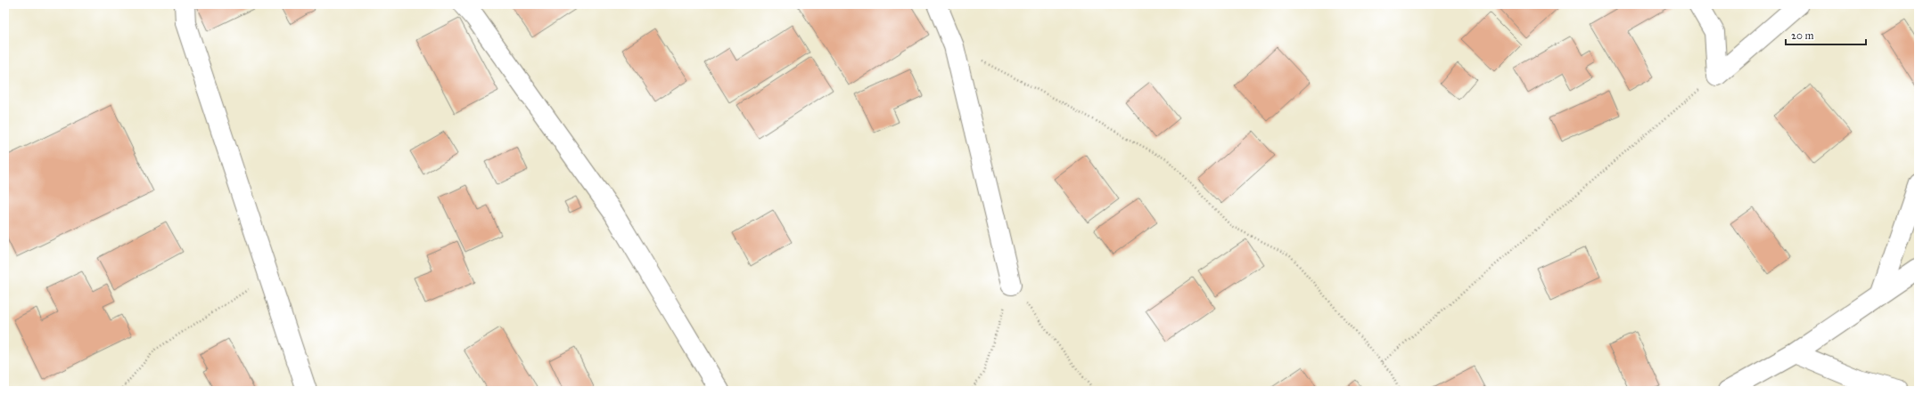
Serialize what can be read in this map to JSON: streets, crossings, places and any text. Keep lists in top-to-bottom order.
{
  "scale_bar": "20 m"
}
